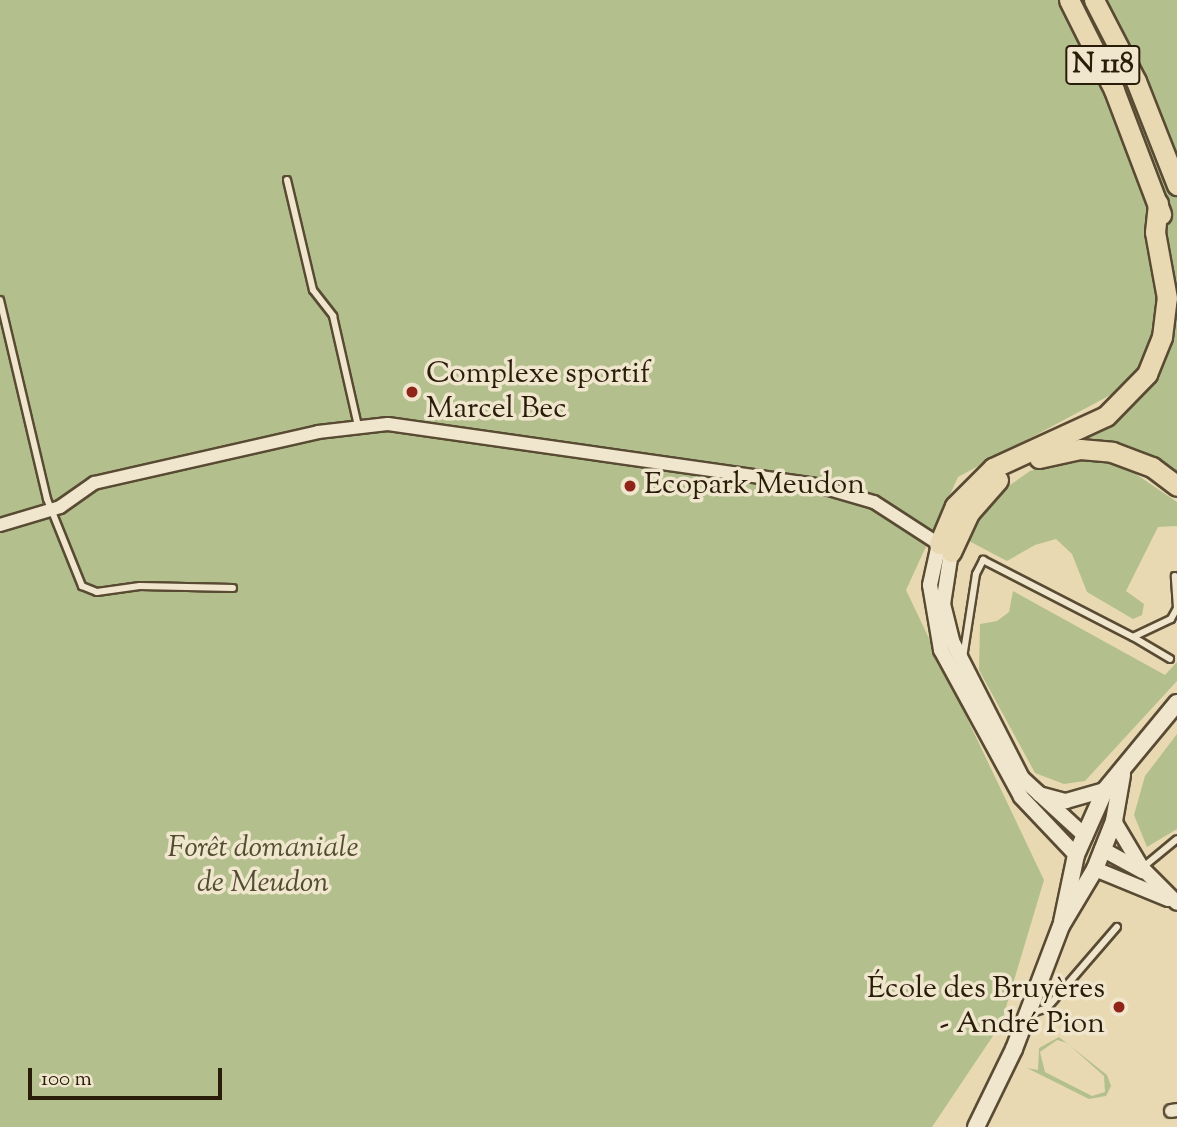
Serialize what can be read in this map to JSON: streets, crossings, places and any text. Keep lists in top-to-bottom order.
{
  "streets": {
    "highway": ["N 118"]
  },
  "parks": ["Forêt domaniale de Meudon"],
  "places": ["Complexe sportif Marcel Bec", "Ecopark Meudon", "École des Bruyères - André Pion"],
  "scale_bar": "100 m"
}
